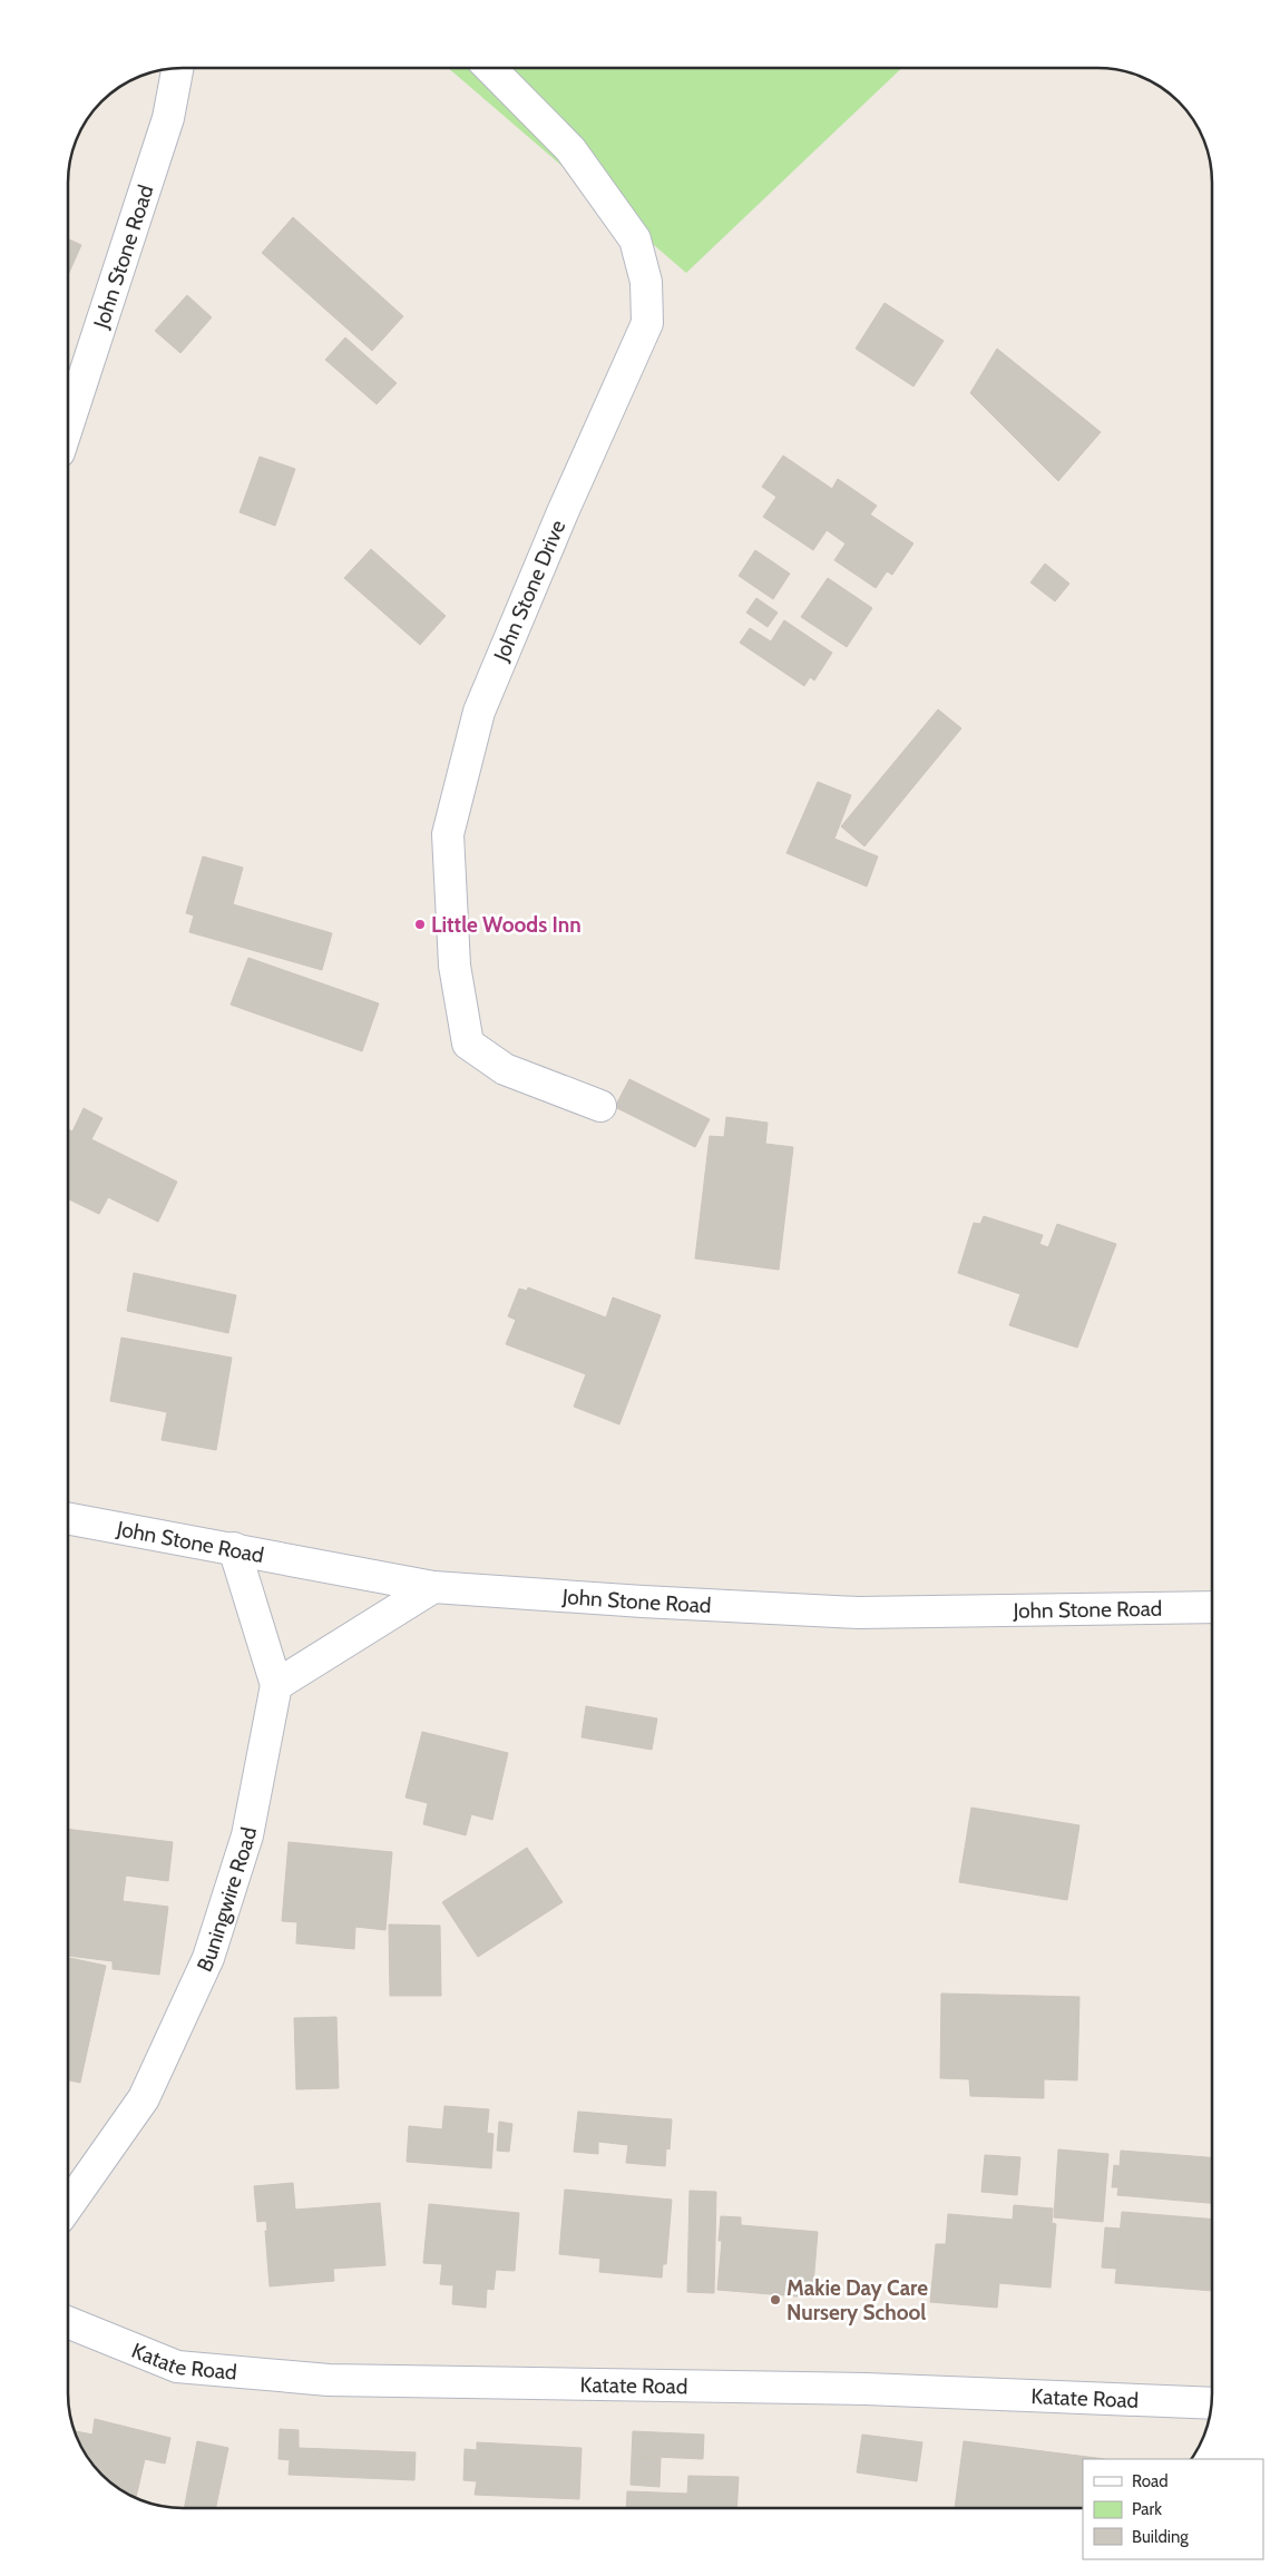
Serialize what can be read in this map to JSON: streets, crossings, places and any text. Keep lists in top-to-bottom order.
{
  "streets": {
    "street": [
      "John Stone Road",
      "John Stone Drive",
      "Buningwire Road",
      "Katate Road"
    ]
  },
  "crossings": [
    ["John Stone Road", "Buningwire Road"]
  ],
  "places": ["Little Woods Inn", "Makie Day Care Nursery School"],
  "legend": ["Road", "Park", "Building"]
}
